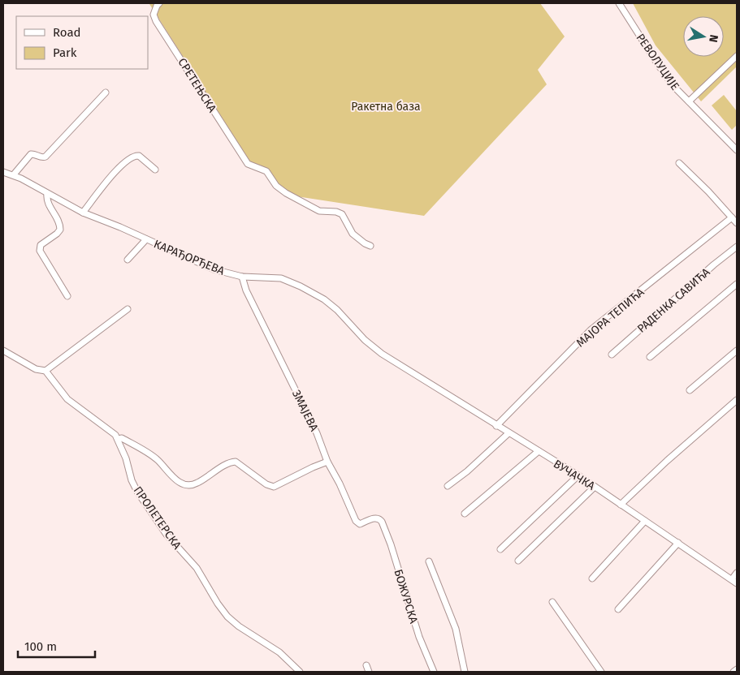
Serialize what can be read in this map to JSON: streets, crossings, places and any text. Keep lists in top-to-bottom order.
{
  "streets": {
    "street": [
      "РЕВОЛУЦИЈЕ",
      "СРЕТЕЊСКА",
      "КАРАЂОРЂЕВА",
      "РАДЕНКА САВИЋА",
      "МАЈОРА ТЕПИЋА",
      "ЗМАЈЕВА",
      "ВУЧАЧКА",
      "ПРОЛЕТЕРСКА",
      "БОЖУРСКА"
    ]
  },
  "crossings": [
    ["КАРАЂОРЂЕВА", "ЗМАЈЕВА"],
    ["КАРАЂОРЂЕВА", "ВУЧАЧКА"],
    ["МАЈОРА ТЕПИЋА", "ВУЧАЧКА"],
    ["ЗМАЈЕВА", "БОЖУРСКА"]
  ],
  "parks": ["Ракетна база"],
  "legend": ["Road", "Park"],
  "scale_bar": "100 m",
  "north": "right"
}
